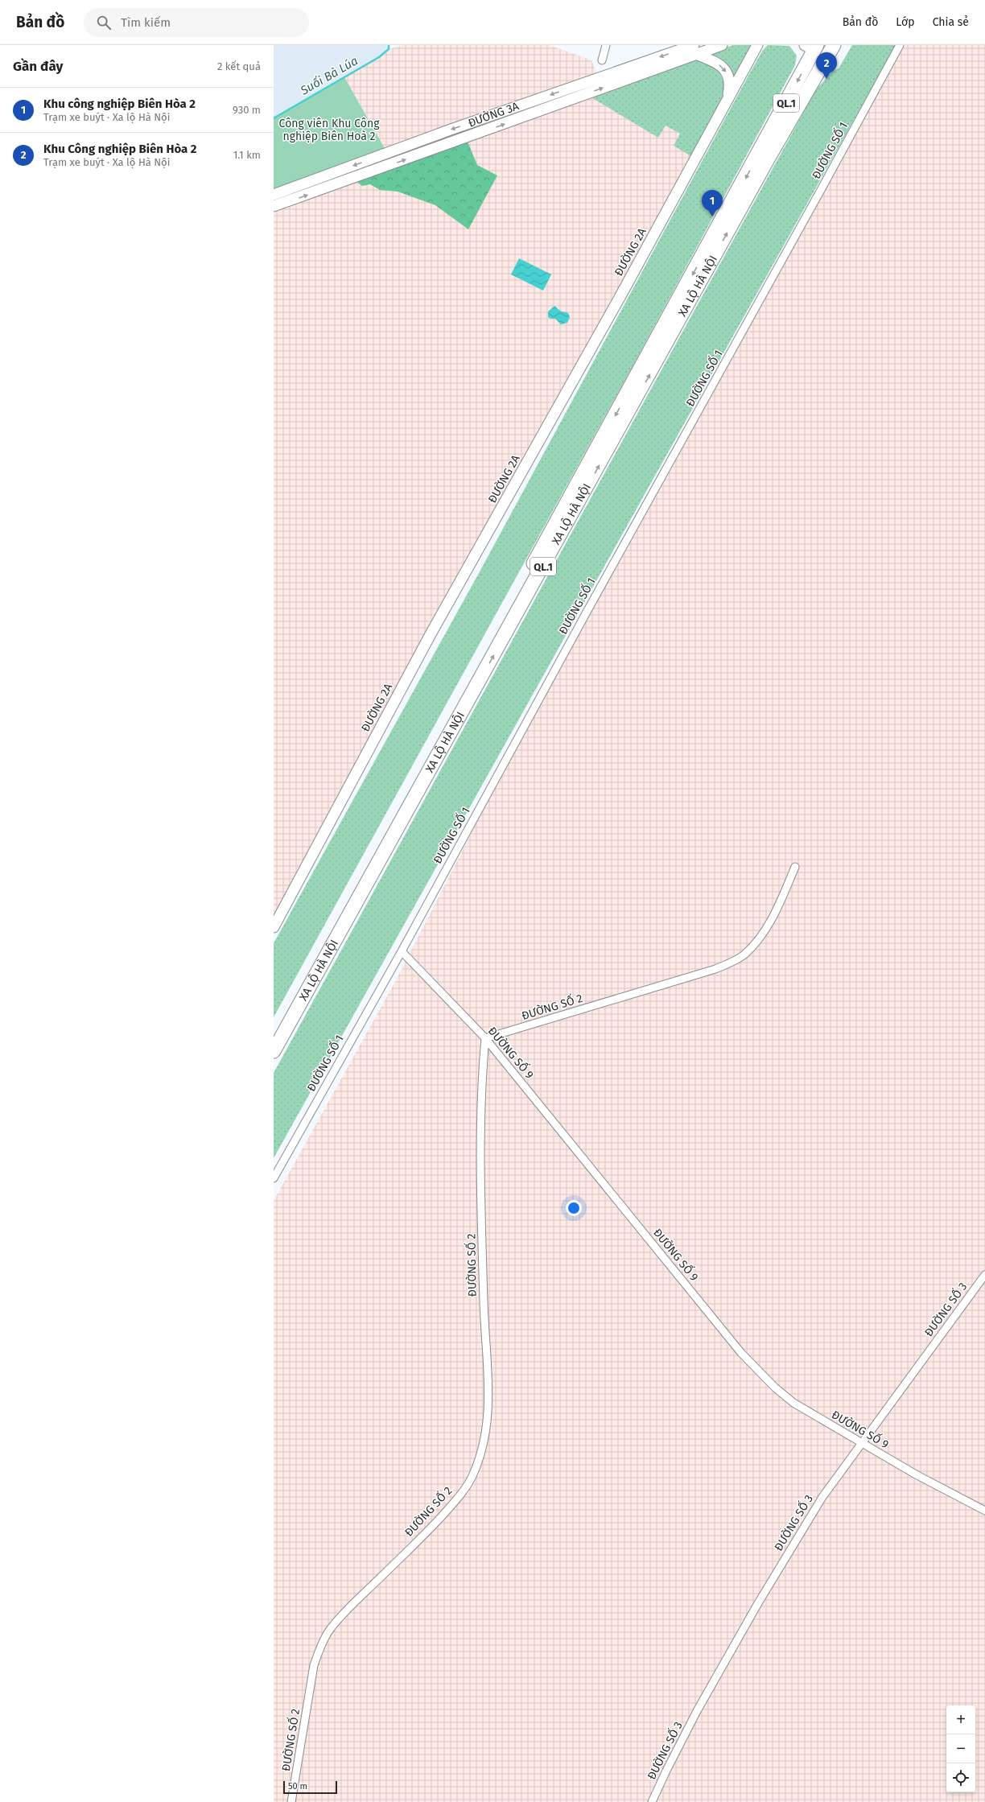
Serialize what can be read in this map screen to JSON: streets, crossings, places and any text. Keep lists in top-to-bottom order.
{
  "streets": {
    "highway": ["QL.1", "XA LỘ HÀ NỘI"],
    "street": [
      "ĐƯỜNG 3A",
      "ĐƯỜNG SỐ 1",
      "ĐƯỜNG 2A",
      "ĐƯỜNG SỐ 2",
      "ĐƯỜNG SỐ 9",
      "ĐƯỜNG SỐ 3"
    ]
  },
  "crossings": [
    ["ĐƯỜNG SỐ 1", "ĐƯỜNG SỐ 9"],
    ["ĐƯỜNG SỐ 2", "ĐƯỜNG SỐ 9"],
    ["ĐƯỜNG SỐ 9", "ĐƯỜNG SỐ 3"]
  ],
  "water": ["Suối Bà Lúa"],
  "parks": ["Công viên Khu Công nghiệp Biên Hoà 2"],
  "scale_bar": "50 m",
  "page": {
    "header": "Bản đồ",
    "search": "Tìm kiếm",
    "nav": ["Bản đồ", "Lớp", "Chia sẻ"],
    "heading": ["Gần đây", "2 kết quả"],
    "pins": ["2", "1"],
    "list": [
      {
        "mark": "1",
        "name": "Khu công nghiệp Biên Hòa 2",
        "note": "Trạm xe buýt · Xa lộ Hà Nội",
        "value": "930 m"
      },
      {
        "mark": "2",
        "name": "Khu Công nghiệp Biên Hòa 2",
        "note": "Trạm xe buýt · Xa lộ Hà Nội",
        "value": "1.1 km"
      }
    ],
    "map_buttons": ["+", "−"],
    "scale": "50 m"
  }
}
